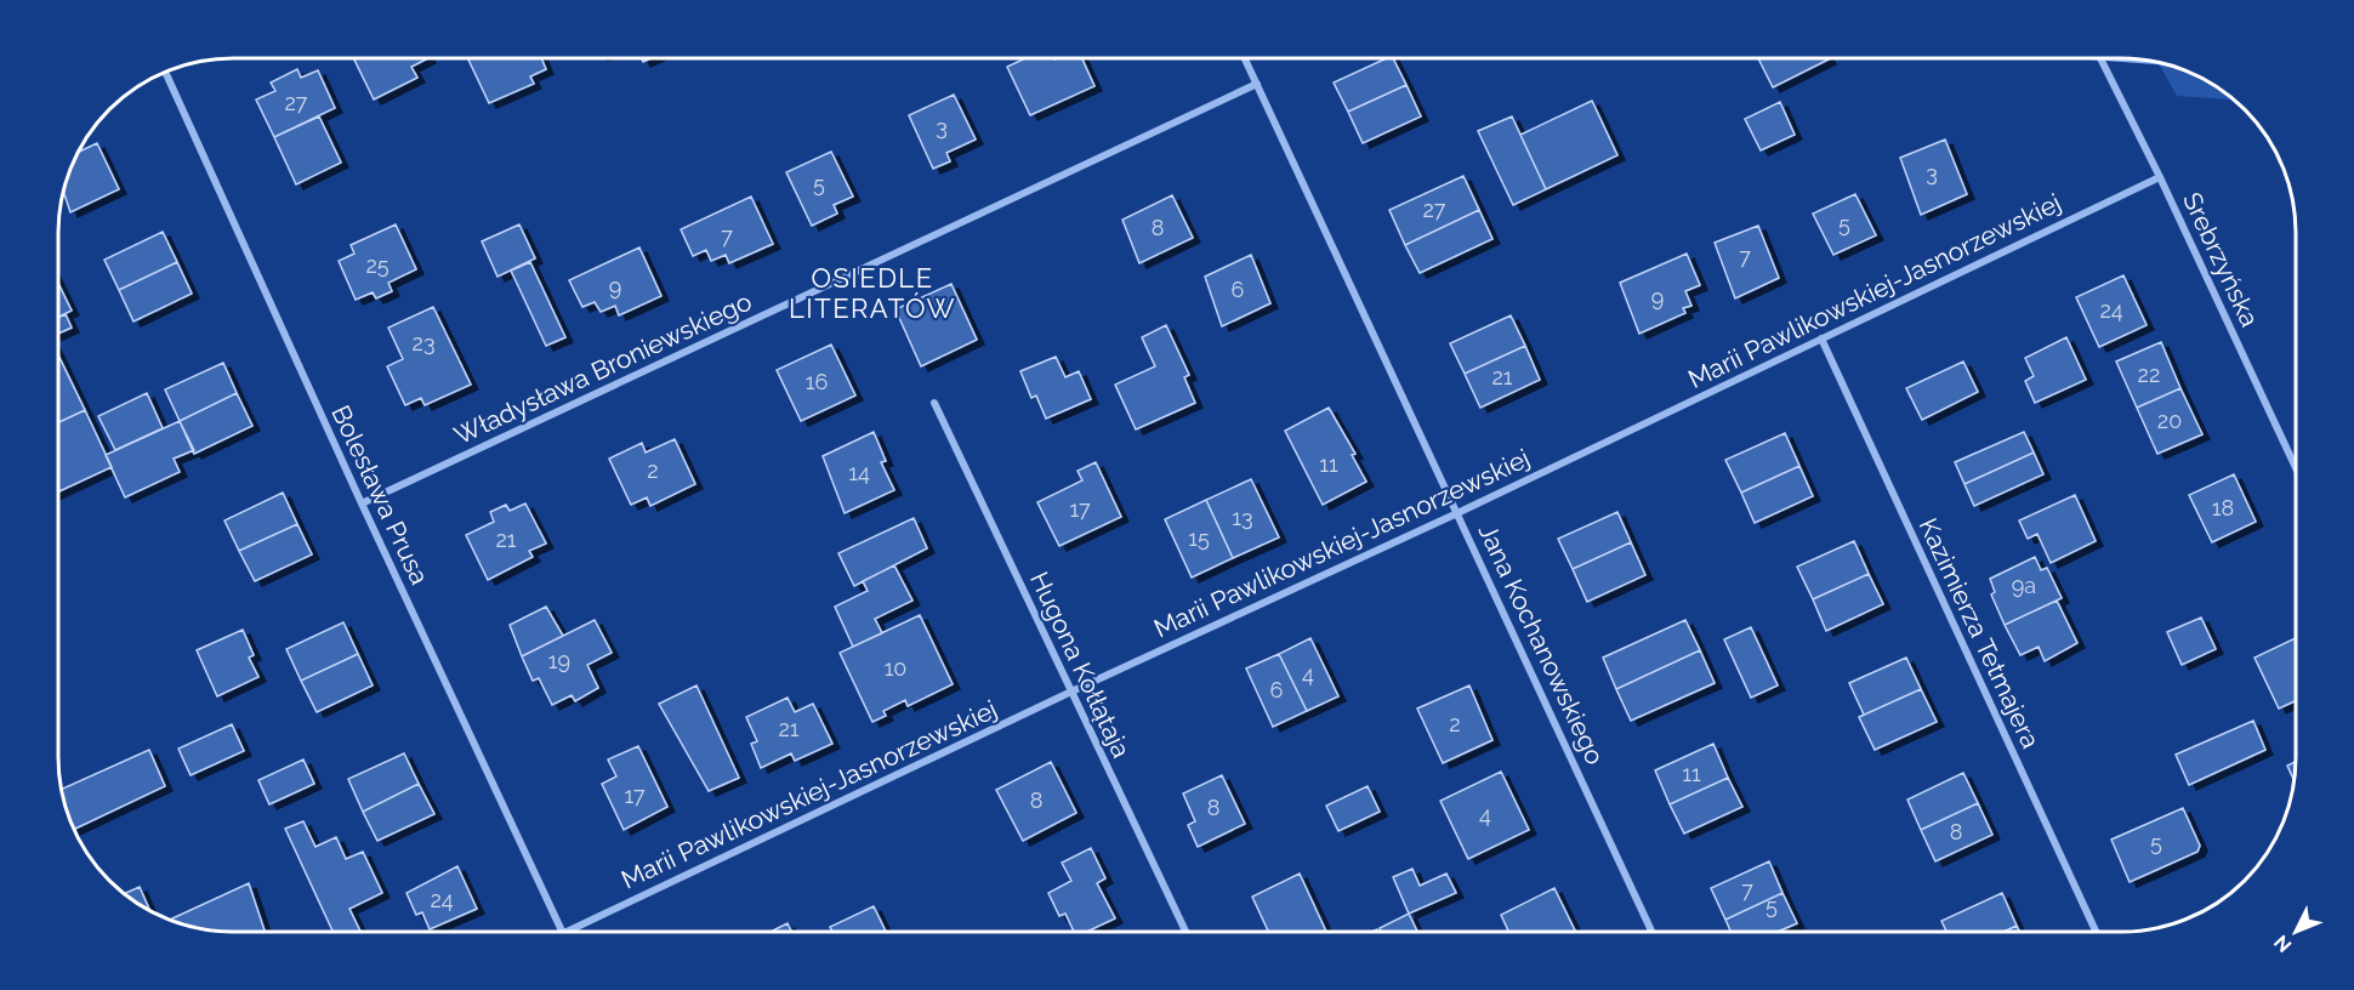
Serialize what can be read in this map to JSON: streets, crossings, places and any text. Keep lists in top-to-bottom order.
{
  "streets": {
    "street": [
      "Srebrzyńska",
      "Marii Pawlikowskiej-Jasnorzewskiej",
      "Władysława Broniewskiego",
      "Bolesława Prusa",
      "Kazimierza Tetmajera",
      "Jana Kochanowskiego",
      "Hugona Kołłątaja"
    ]
  },
  "crossings": [
    ["Srebrzyńska", "Marii Pawlikowskiej-Jasnorzewskiej"],
    ["Marii Pawlikowskiej-Jasnorzewskiej", "Kazimierza Tetmajera"],
    ["Marii Pawlikowskiej-Jasnorzewskiej", "Jana Kochanowskiego"],
    ["Marii Pawlikowskiej-Jasnorzewskiej", "Hugona Kołłątaja"],
    ["Władysława Broniewskiego", "Bolesława Prusa"],
    ["Władysława Broniewskiego", "Jana Kochanowskiego"]
  ],
  "districts": ["OSIEDLE LITERATÓW"],
  "house_numbers": [
    "27",
    "3",
    "3",
    "5",
    "27",
    "5",
    "8",
    "7",
    "7",
    "25",
    "9",
    "6",
    "9",
    "24",
    "23",
    "22",
    "21",
    "16",
    "20",
    "11",
    "2",
    "14",
    "18",
    "17",
    "13",
    "15",
    "21",
    "9a",
    "19",
    "10",
    "4",
    "6",
    "2",
    "21",
    "11",
    "17",
    "8",
    "8",
    "4",
    "8",
    "5",
    "7",
    "24",
    "5"
  ],
  "north": "bottom left"
}
